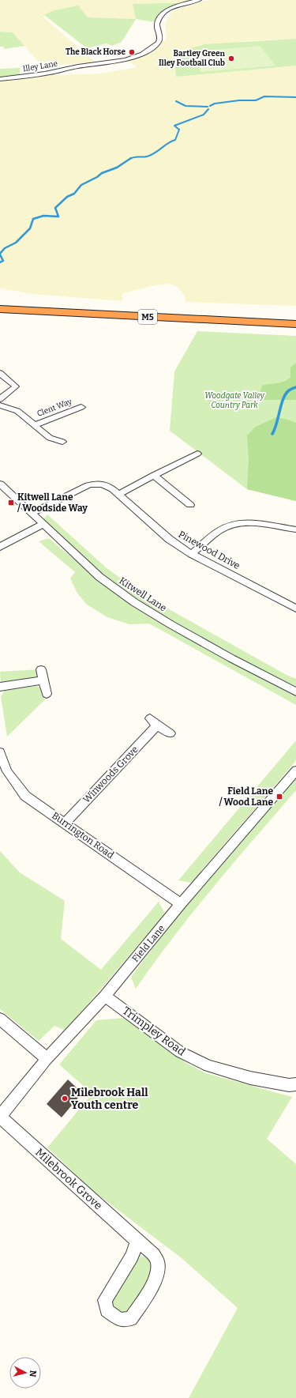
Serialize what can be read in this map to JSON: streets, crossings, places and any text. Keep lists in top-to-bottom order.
{
  "streets": {
    "highway": ["M5"],
    "street": [
      "Illey Lane",
      "Clent Way",
      "Pinewood Drive",
      "Kitwell Lane",
      "Winwoods Grove",
      "Burrington Road",
      "Field Lane",
      "Trimpley Road",
      "Milebrook Grove"
    ]
  },
  "crossings": [
    ["Pinewood Drive", "Kitwell Lane"],
    ["Winwoods Grove", "Burrington Road"],
    ["Burrington Road", "Field Lane"],
    ["Field Lane", "Trimpley Road"],
    ["Field Lane", "Milebrook Grove"]
  ],
  "parks": ["Woodgate Valley Country Park"],
  "places": {
    "other": ["The Black Horse", "Bartley Green Illey Football Club", "Milebrook Hall Youth centre"],
    "transit": ["Kitwell Lane / Woodside Way", "Field Lane / Wood Lane"]
  },
  "north": "right"
}
